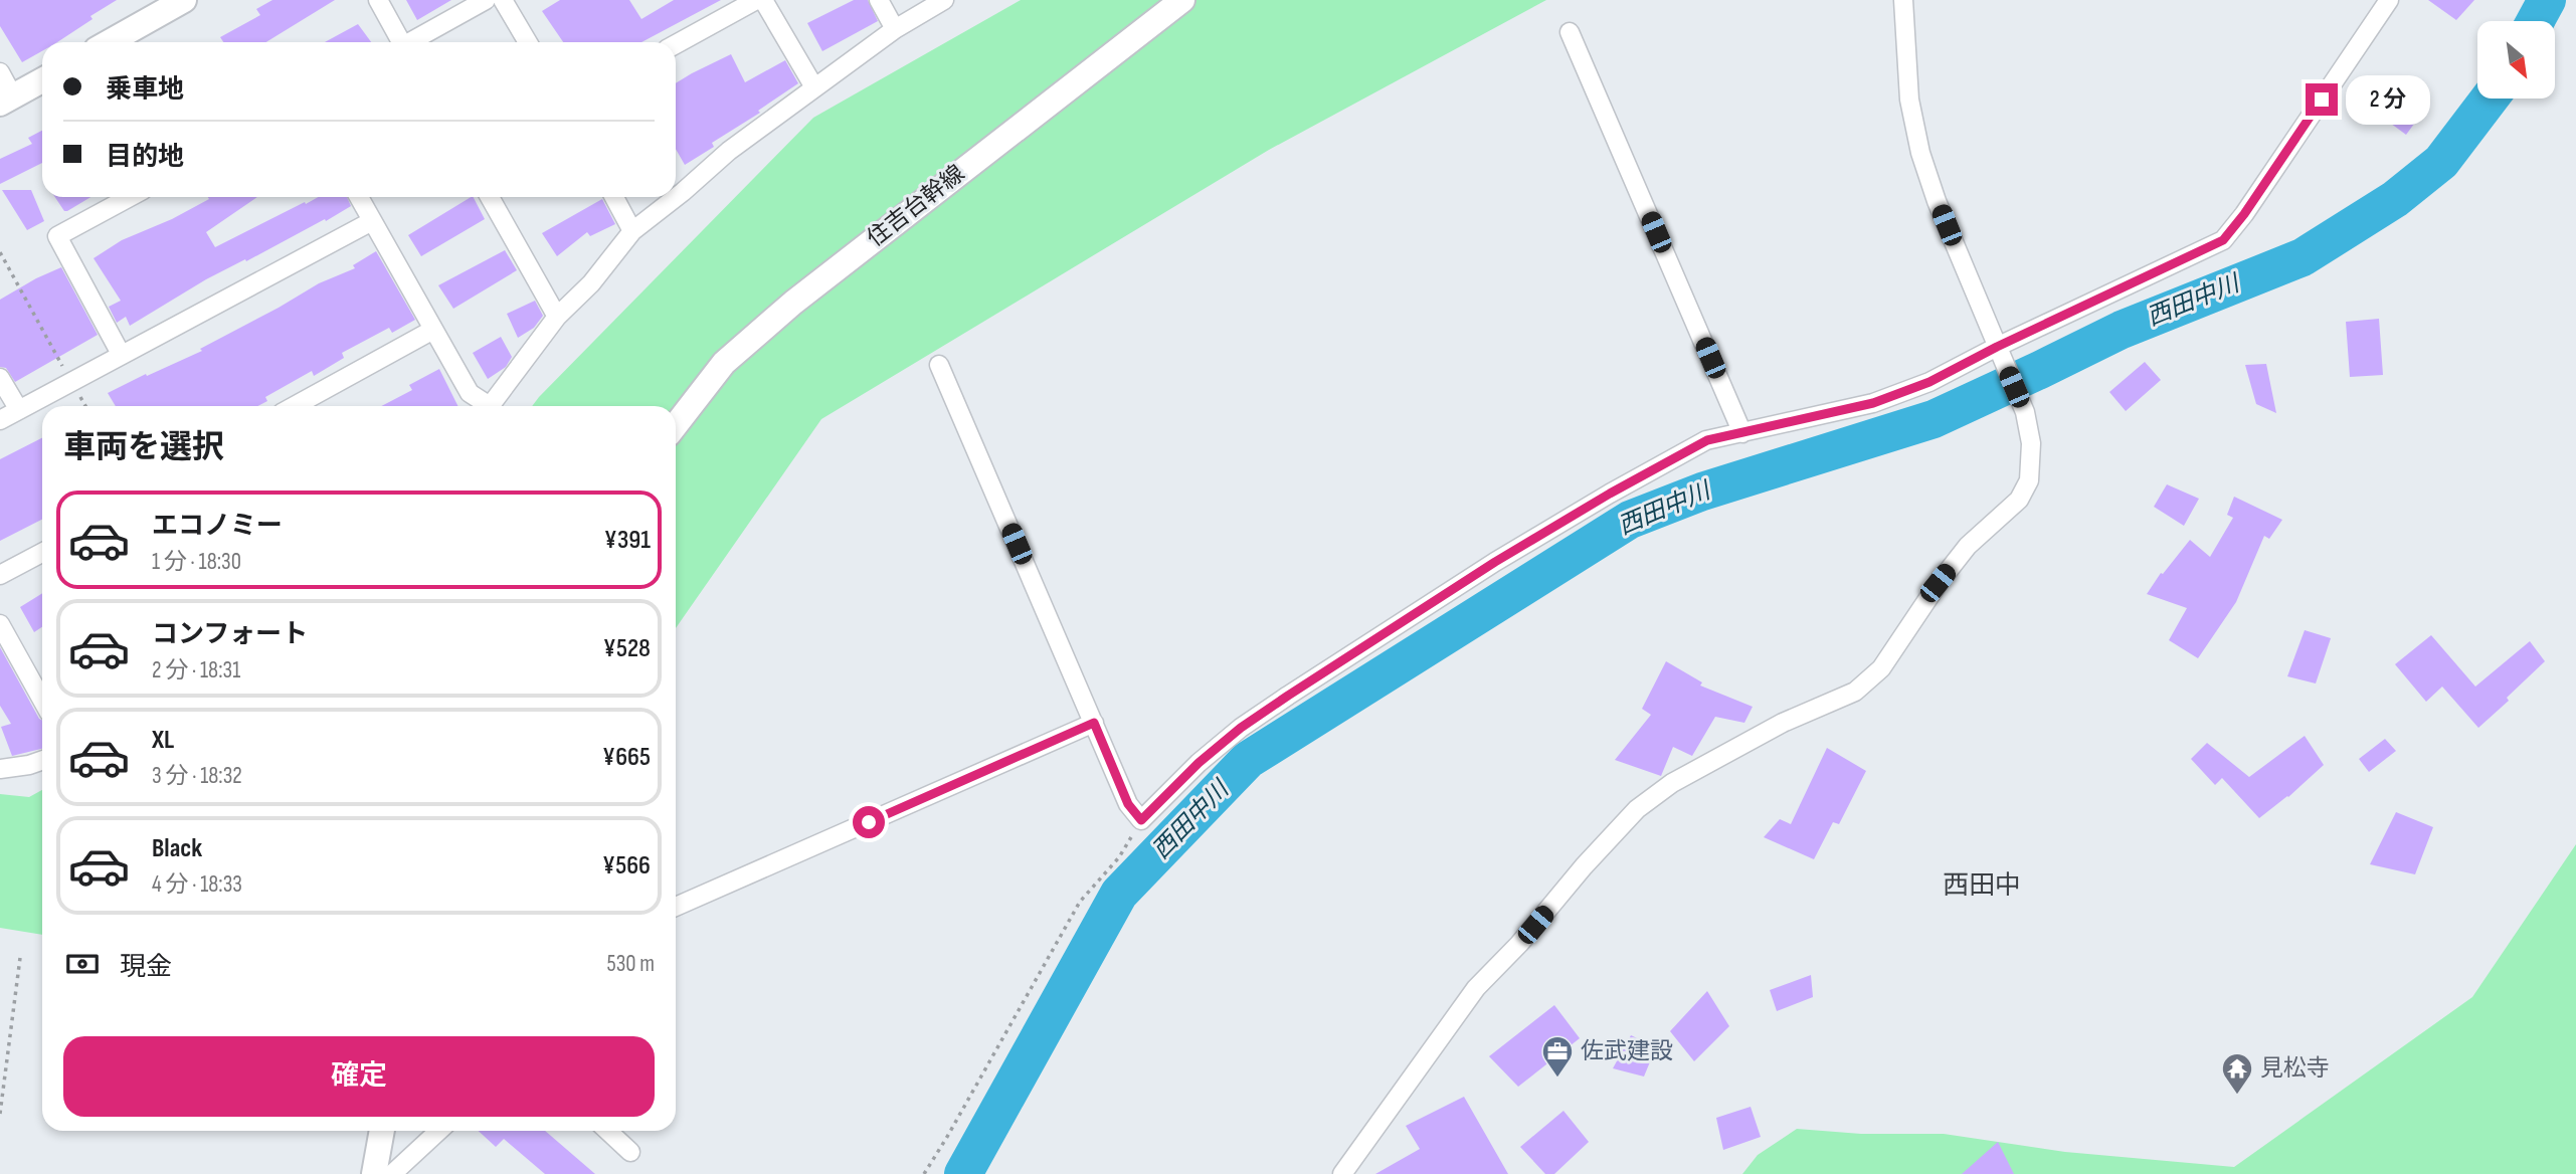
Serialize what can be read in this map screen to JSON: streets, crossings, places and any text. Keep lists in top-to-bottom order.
{
  "streets": {
    "street": ["住吉台幹線"]
  },
  "districts": ["西田中"],
  "water": ["西田中川"],
  "places": {
    "office": ["佐武建設"],
    "temple": ["見松寺"]
  },
  "north": "bottom right",
  "page": {
    "banner": ["乗車地", "目的地"],
    "bubble": "2 分",
    "heading": "車両を選択",
    "list": [
      {
        "name": "エコノミー",
        "note": "1 分 · 18:30",
        "value": "¥391"
      },
      {
        "name": "コンフォート",
        "note": "2 分 · 18:31",
        "value": "¥528"
      },
      {
        "name": "XL",
        "note": "3 分 · 18:32",
        "value": "¥665"
      },
      {
        "name": "Black",
        "note": "4 分 · 18:33",
        "value": "¥566"
      }
    ],
    "pay": ["現金", "530 m"],
    "buttons": "確定"
  }
}
